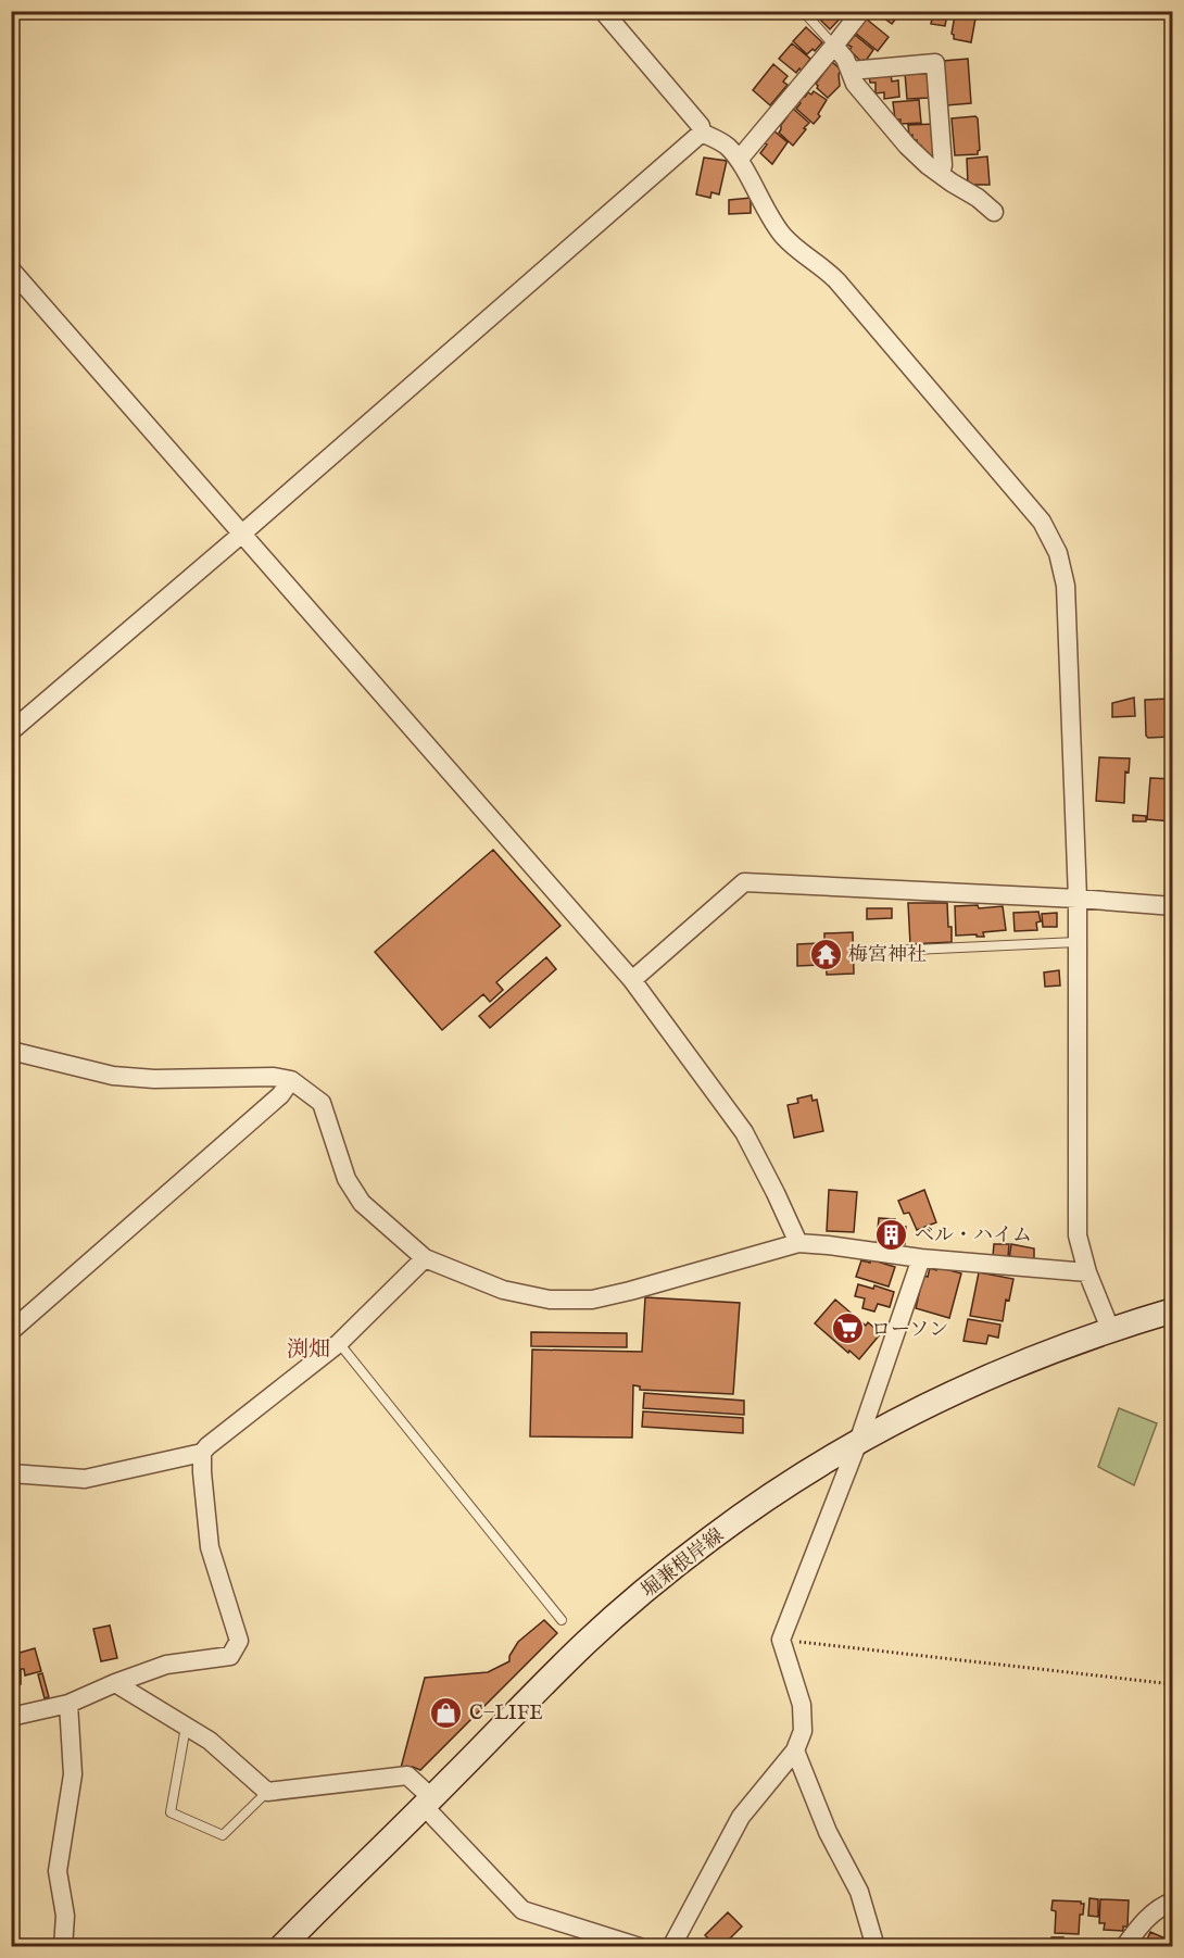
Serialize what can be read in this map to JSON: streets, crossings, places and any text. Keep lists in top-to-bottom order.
{
  "streets": {
    "main road": ["堀兼根岸線"]
  },
  "districts": ["渕畑"],
  "places": {
    "temple": ["梅宮神社"],
    "building": ["ベル・ハイム"],
    "supermarket": ["ローソン"],
    "shop": ["C−LIFE"]
  }
}
